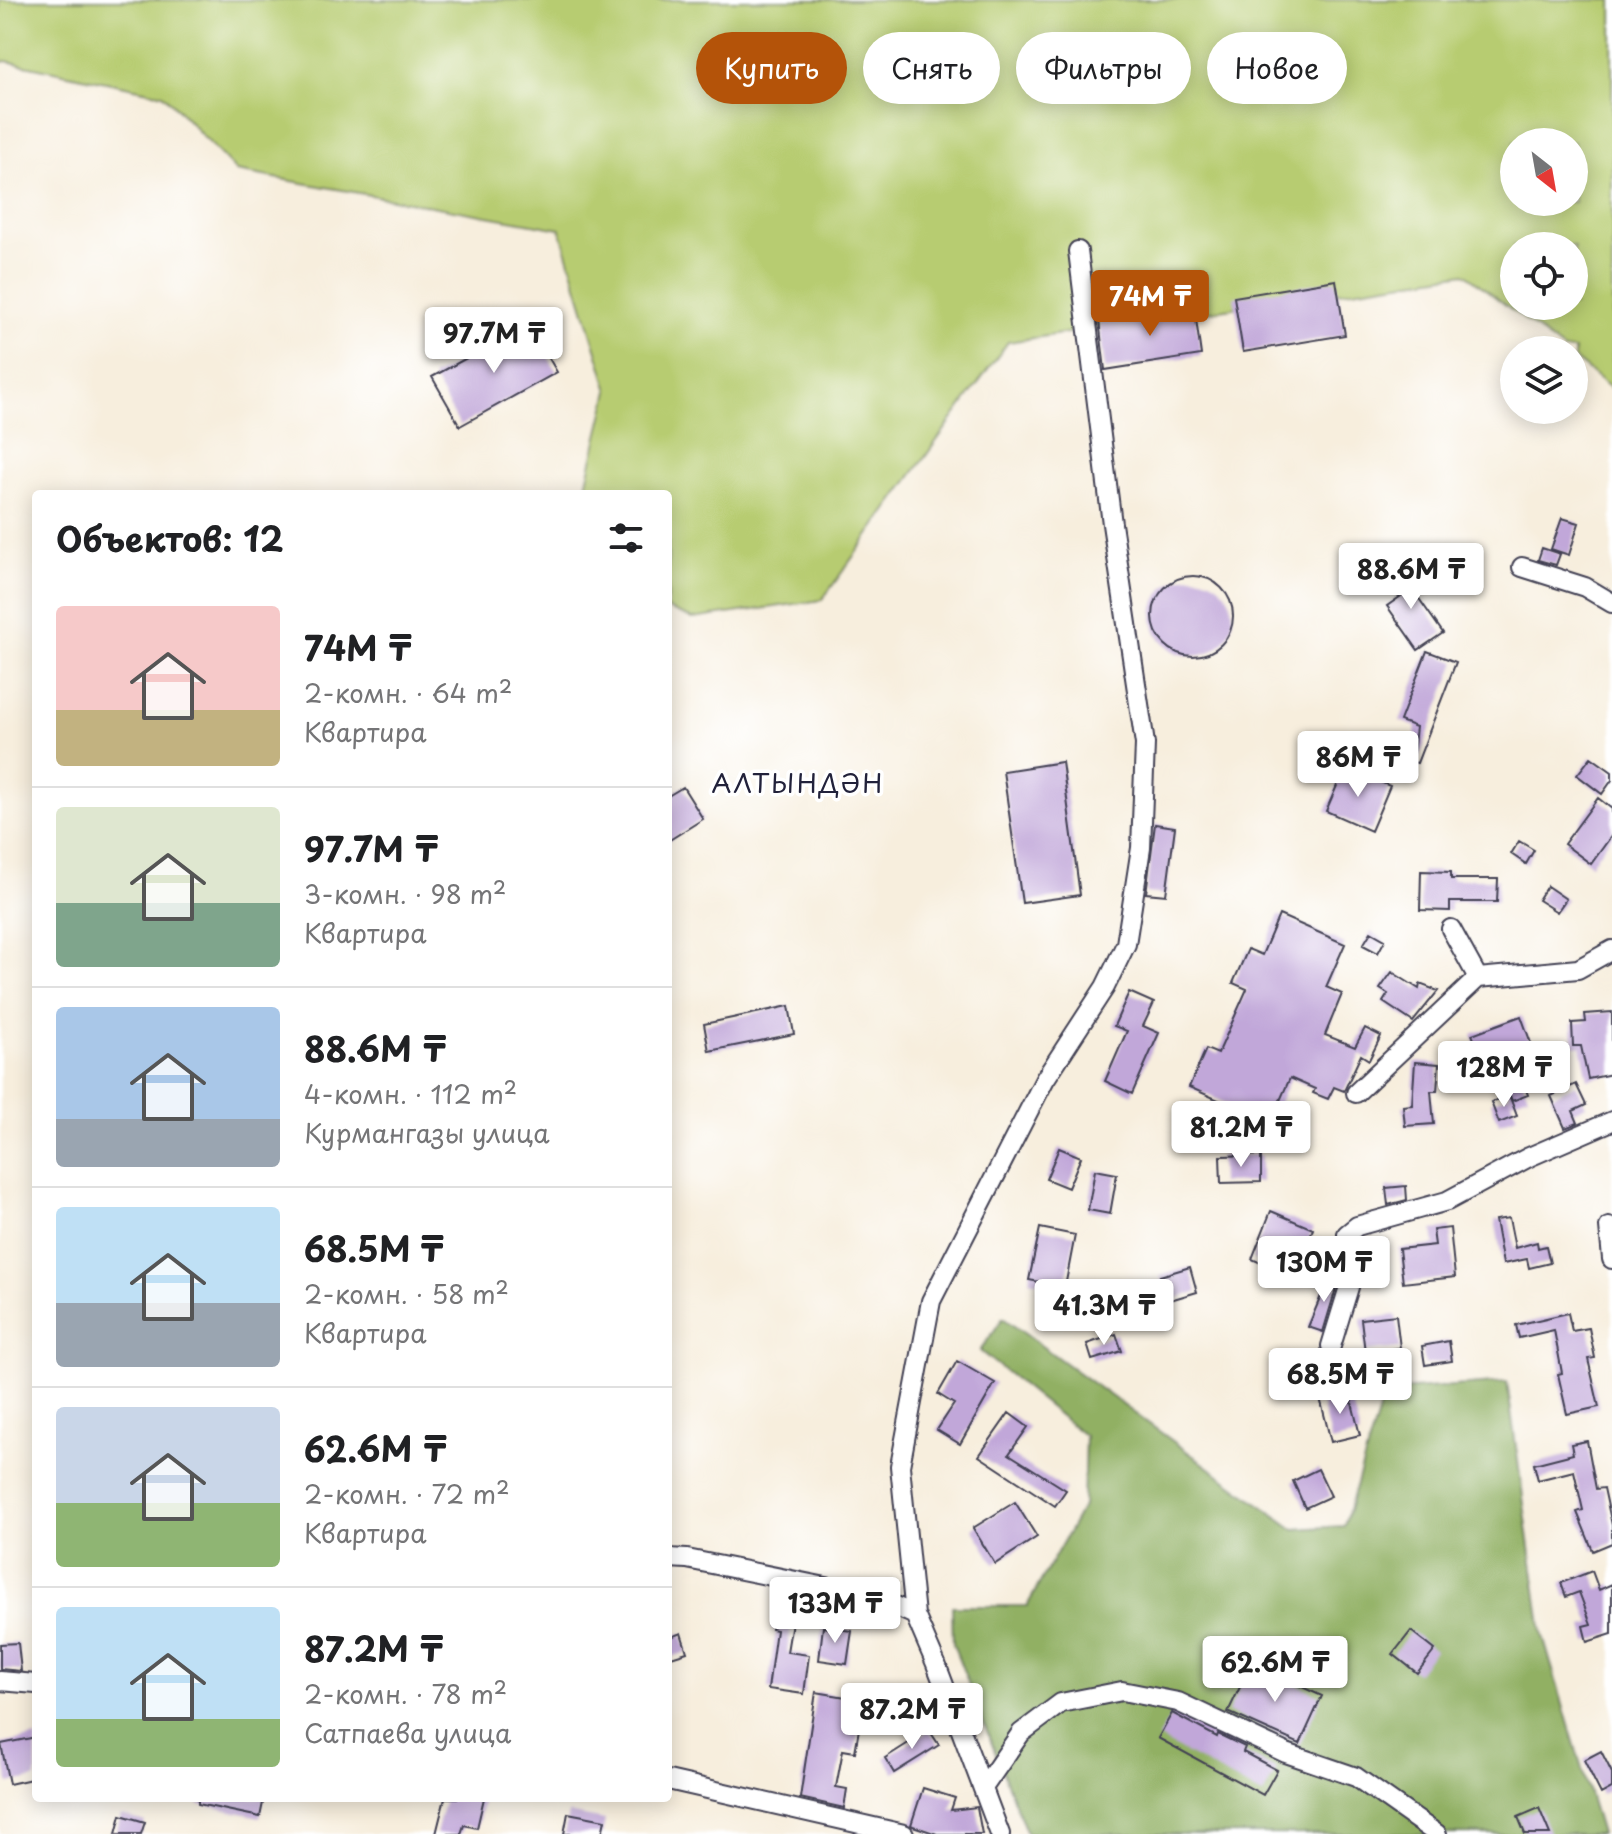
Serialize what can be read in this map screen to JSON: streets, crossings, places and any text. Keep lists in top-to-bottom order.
{
  "districts": ["АЛТЫНДӘН"],
  "north": "bottom right",
  "page": {
    "chip": [
      "Купить",
      "Снять",
      "Фильтры",
      "Новое"
    ],
    "price": [
      "74M ₸",
      "97.7M ₸",
      "88.6M ₸",
      "86M ₸",
      "128M ₸",
      "81.2M ₸",
      "130M ₸",
      "41.3M ₸",
      "68.5M ₸",
      "133M ₸",
      "62.6M ₸",
      "87.2M ₸"
    ],
    "heading": "Объектов: 12",
    "list": [
      {
        "name": "74M ₸",
        "note": "2-комн. · 64 m² · Квартира"
      },
      {
        "name": "97.7M ₸",
        "note": "3-комн. · 98 m² · Квартира"
      },
      {
        "name": "88.6M ₸",
        "note": "4-комн. · 112 m² · Курмангазы улица"
      },
      {
        "name": "68.5M ₸",
        "note": "2-комн. · 58 m² · Квартира"
      },
      {
        "name": "62.6M ₸",
        "note": "2-комн. · 72 m² · Квартира"
      },
      {
        "name": "87.2M ₸",
        "note": "2-комн. · 78 m² · Сатпаева улица"
      }
    ]
  }
}
